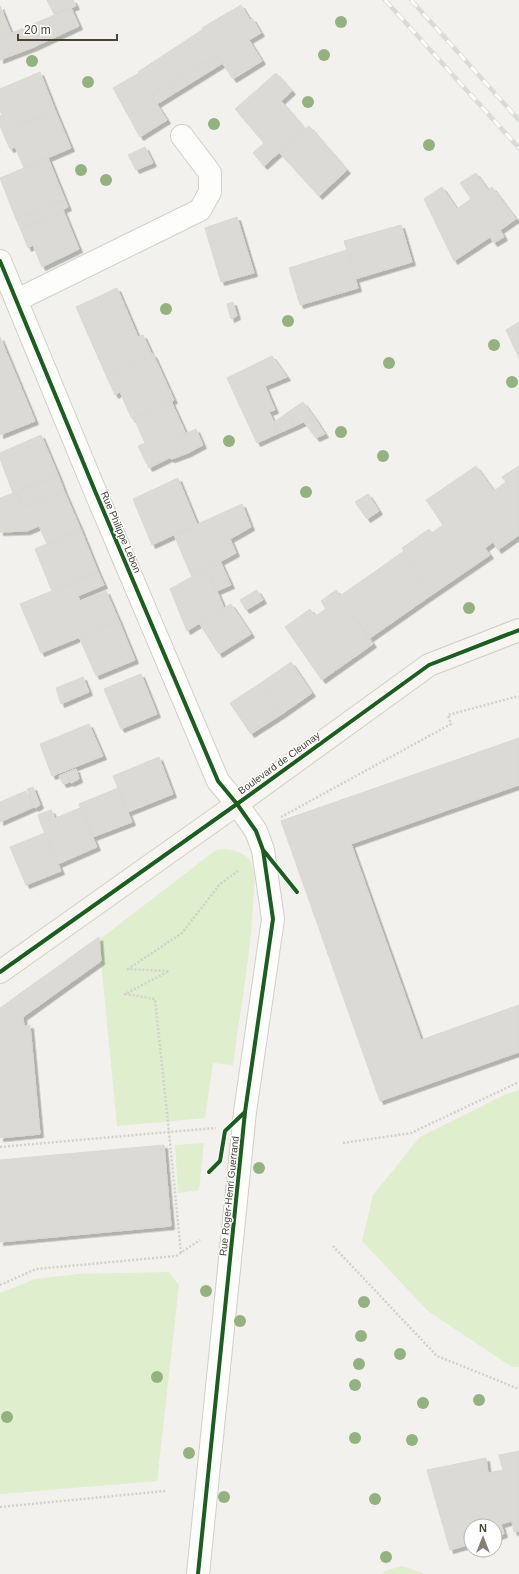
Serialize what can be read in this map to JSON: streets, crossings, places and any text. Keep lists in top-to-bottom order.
{
  "streets": {
    "main road": ["Boulevard de Cleunay"],
    "street": ["Rue Philippe Lebon", "Rue Roger-Henri Guerrand"]
  },
  "crossings": [
    ["Rue Philippe Lebon", "Boulevard de Cleunay"],
    ["Rue Philippe Lebon", "Rue Roger-Henri Guerrand"],
    ["Boulevard de Cleunay", "Rue Roger-Henri Guerrand"]
  ],
  "scale_bar": "20 m",
  "north": "top"
}
